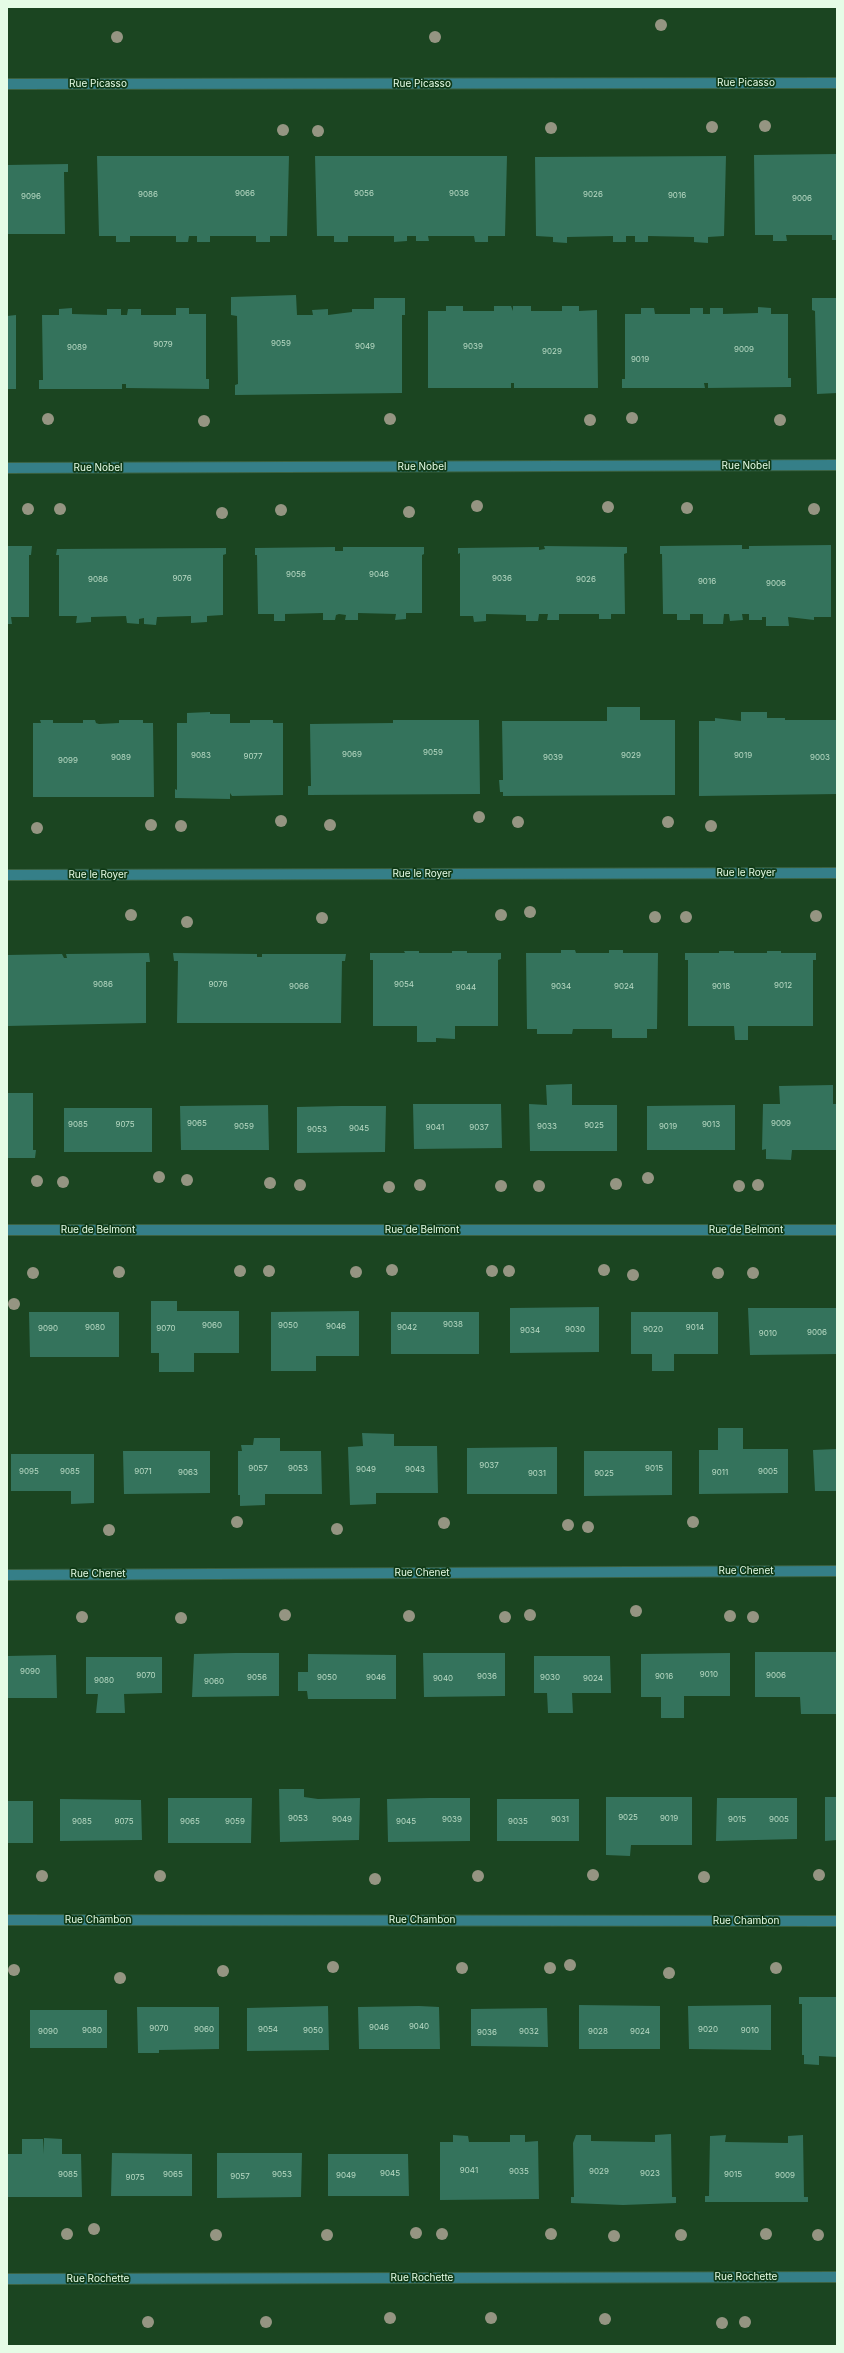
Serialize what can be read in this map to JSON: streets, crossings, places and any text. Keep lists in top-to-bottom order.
{
  "streets": {
    "street": [
      "Rue Picasso",
      "Rue Nobel",
      "Rue le Royer",
      "Rue de Belmont",
      "Rue Chenet",
      "Rue Chambon",
      "Rue Rochette"
    ]
  },
  "house_numbers": [
    "9066",
    "9056",
    "9036",
    "9086",
    "9026",
    "9016",
    "9096",
    "9006",
    "9059",
    "9079",
    "9049",
    "9039",
    "9089",
    "9009",
    "9029",
    "9019",
    "9056",
    "9046",
    "9076",
    "9036",
    "9086",
    "9026",
    "9016",
    "9006",
    "9059",
    "9069",
    "9083",
    "9029",
    "9019",
    "9077",
    "9089",
    "9039",
    "9003",
    "9099",
    "9086",
    "9076",
    "9054",
    "9012",
    "9066",
    "9034",
    "9024",
    "9018",
    "9044",
    "9065",
    "9009",
    "9085",
    "9075",
    "9013",
    "9025",
    "9059",
    "9033",
    "9019",
    "9041",
    "9037",
    "9045",
    "9053",
    "9038",
    "9060",
    "9050",
    "9046",
    "9080",
    "9042",
    "9014",
    "9090",
    "9070",
    "9030",
    "9020",
    "9034",
    "9006",
    "9010",
    "9037",
    "9057",
    "9053",
    "9015",
    "9049",
    "9043",
    "9095",
    "9085",
    "9071",
    "9005",
    "9063",
    "9011",
    "9031",
    "9025",
    "9090",
    "9010",
    "9070",
    "9006",
    "9036",
    "9016",
    "9056",
    "9050",
    "9046",
    "9030",
    "9040",
    "9024",
    "9080",
    "9060",
    "9025",
    "9053",
    "9019",
    "9049",
    "9039",
    "9031",
    "9015",
    "9005",
    "9085",
    "9075",
    "9065",
    "9059",
    "9045",
    "9035",
    "9040",
    "9046",
    "9070",
    "9060",
    "9054",
    "9020",
    "9080",
    "9050",
    "9010",
    "9090",
    "9032",
    "9028",
    "9024",
    "9036",
    "9041",
    "9035",
    "9029",
    "9045",
    "9023",
    "9085",
    "9065",
    "9053",
    "9015",
    "9049",
    "9009",
    "9057",
    "9075"
  ]
}
